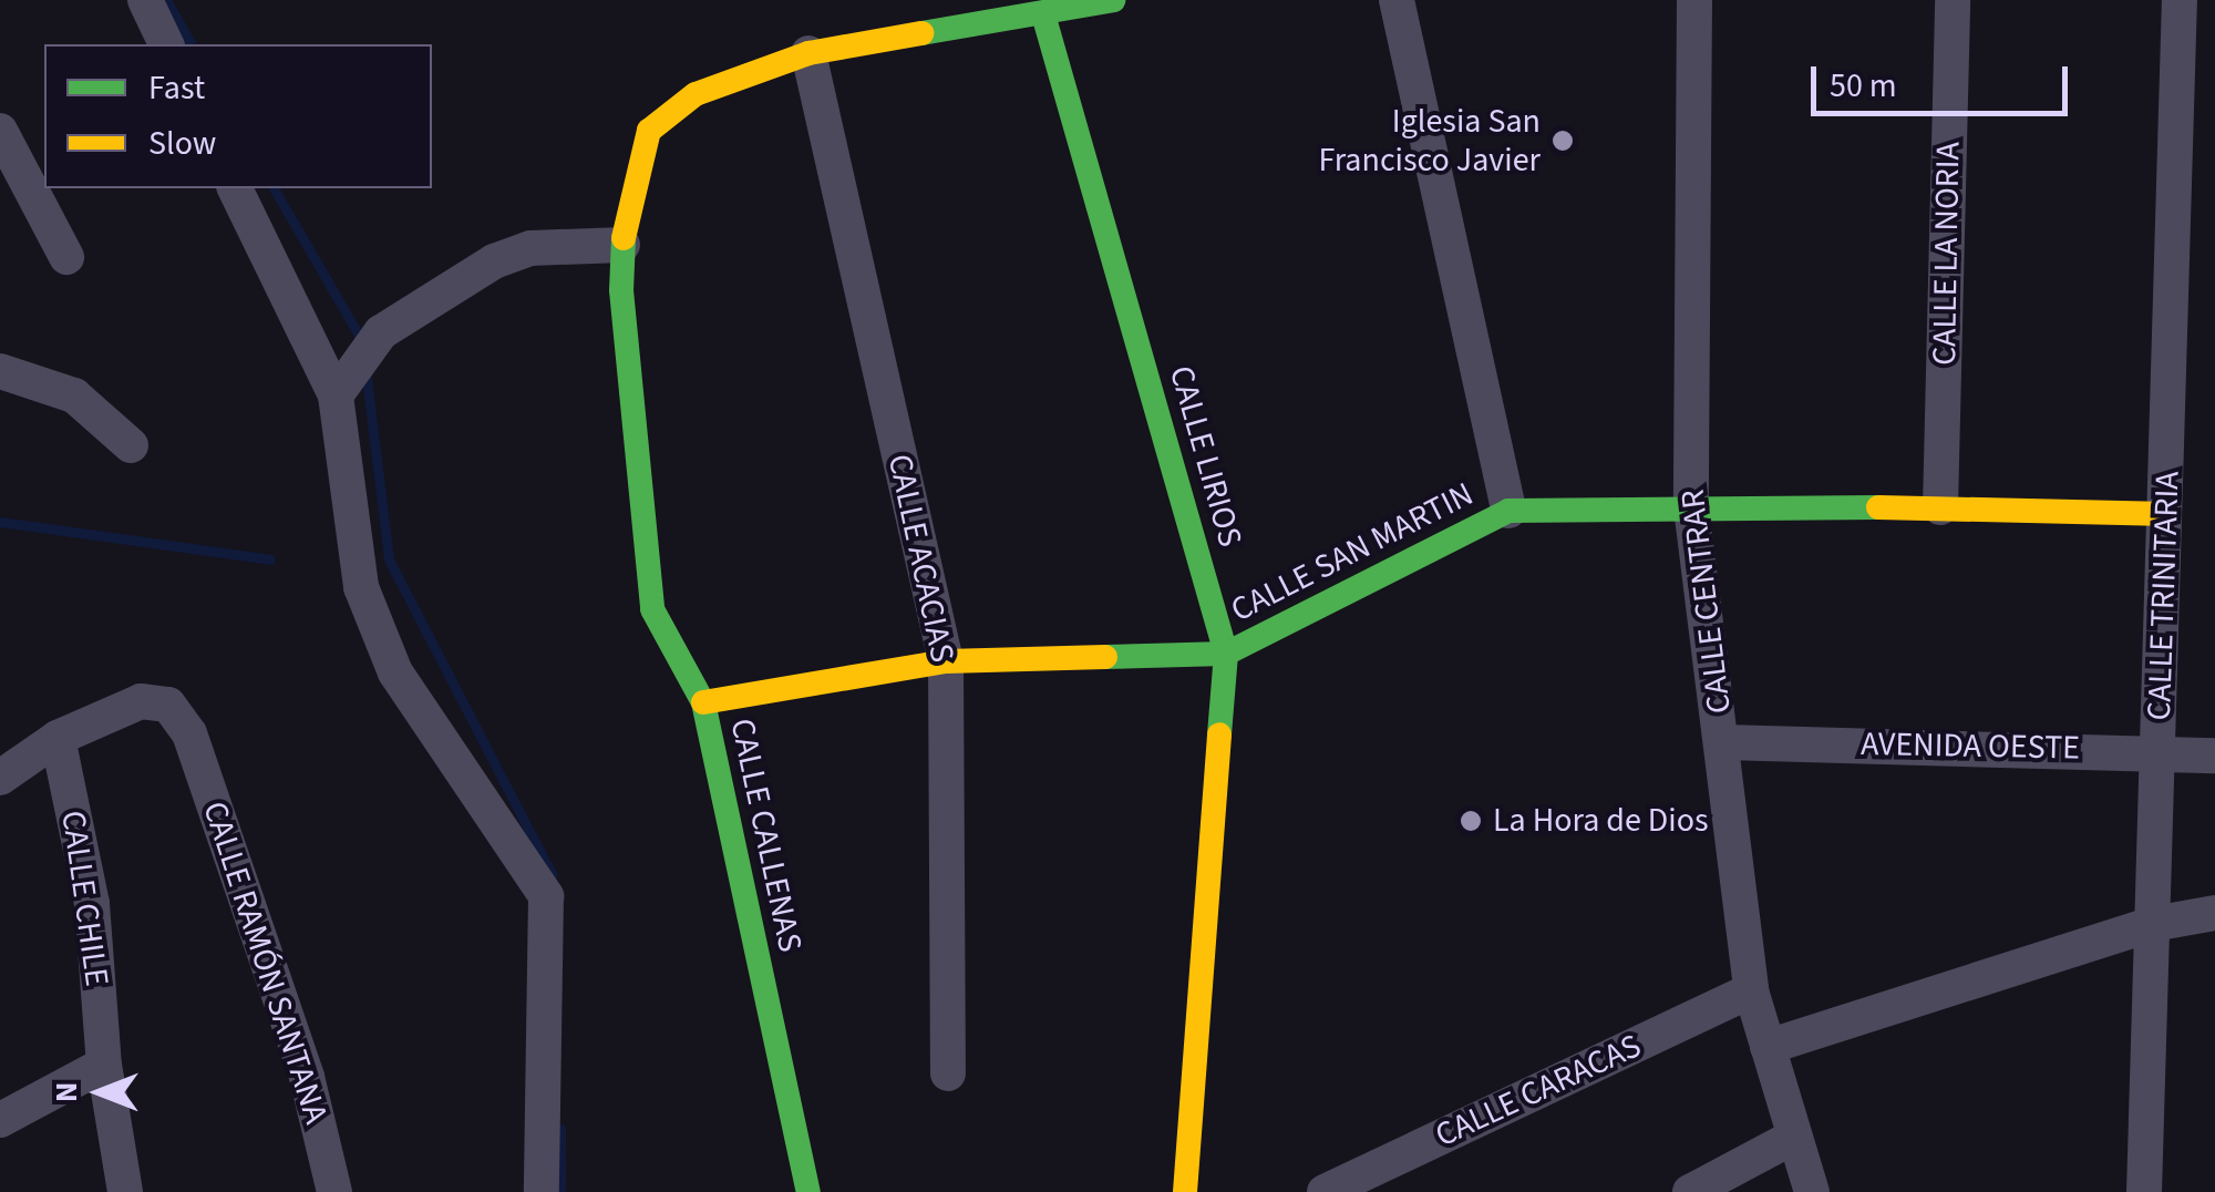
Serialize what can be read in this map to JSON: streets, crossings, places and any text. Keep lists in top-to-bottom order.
{
  "streets": {
    "street": [
      "CALLE LA NORIA",
      "CALLE LIRIOS",
      "CALLE SAN MARTIN",
      "CALLE ACACIAS",
      "CALLE TRINITARIA",
      "CALLE CENTRAR",
      "AVENIDA OESTE",
      "CALLE CALLENAS",
      "CALLE CHILE",
      "CALLE RAMÓN SANTANA",
      "CALLE CARACAS"
    ]
  },
  "crossings": [
    ["CALLE LA NORIA", "CALLE SAN MARTIN"],
    ["CALLE LIRIOS", "CALLE SAN MARTIN"],
    ["CALLE LIRIOS", "CALLE CALLENAS"],
    ["CALLE SAN MARTIN", "CALLE ACACIAS"],
    ["CALLE SAN MARTIN", "CALLE TRINITARIA"],
    ["CALLE SAN MARTIN", "CALLE CENTRAR"],
    ["CALLE SAN MARTIN", "CALLE CALLENAS"],
    ["CALLE ACACIAS", "CALLE CALLENAS"],
    ["CALLE TRINITARIA", "AVENIDA OESTE"],
    ["CALLE CENTRAR", "AVENIDA OESTE"],
    ["CALLE CENTRAR", "CALLE CARACAS"],
    ["CALLE CHILE", "CALLE RAMÓN SANTANA"]
  ],
  "places": ["Iglesia San Francisco Javier", "La Hora de Dios"],
  "legend": ["Fast", "Slow"],
  "scale_bar": "50 m",
  "north": "left"
}
